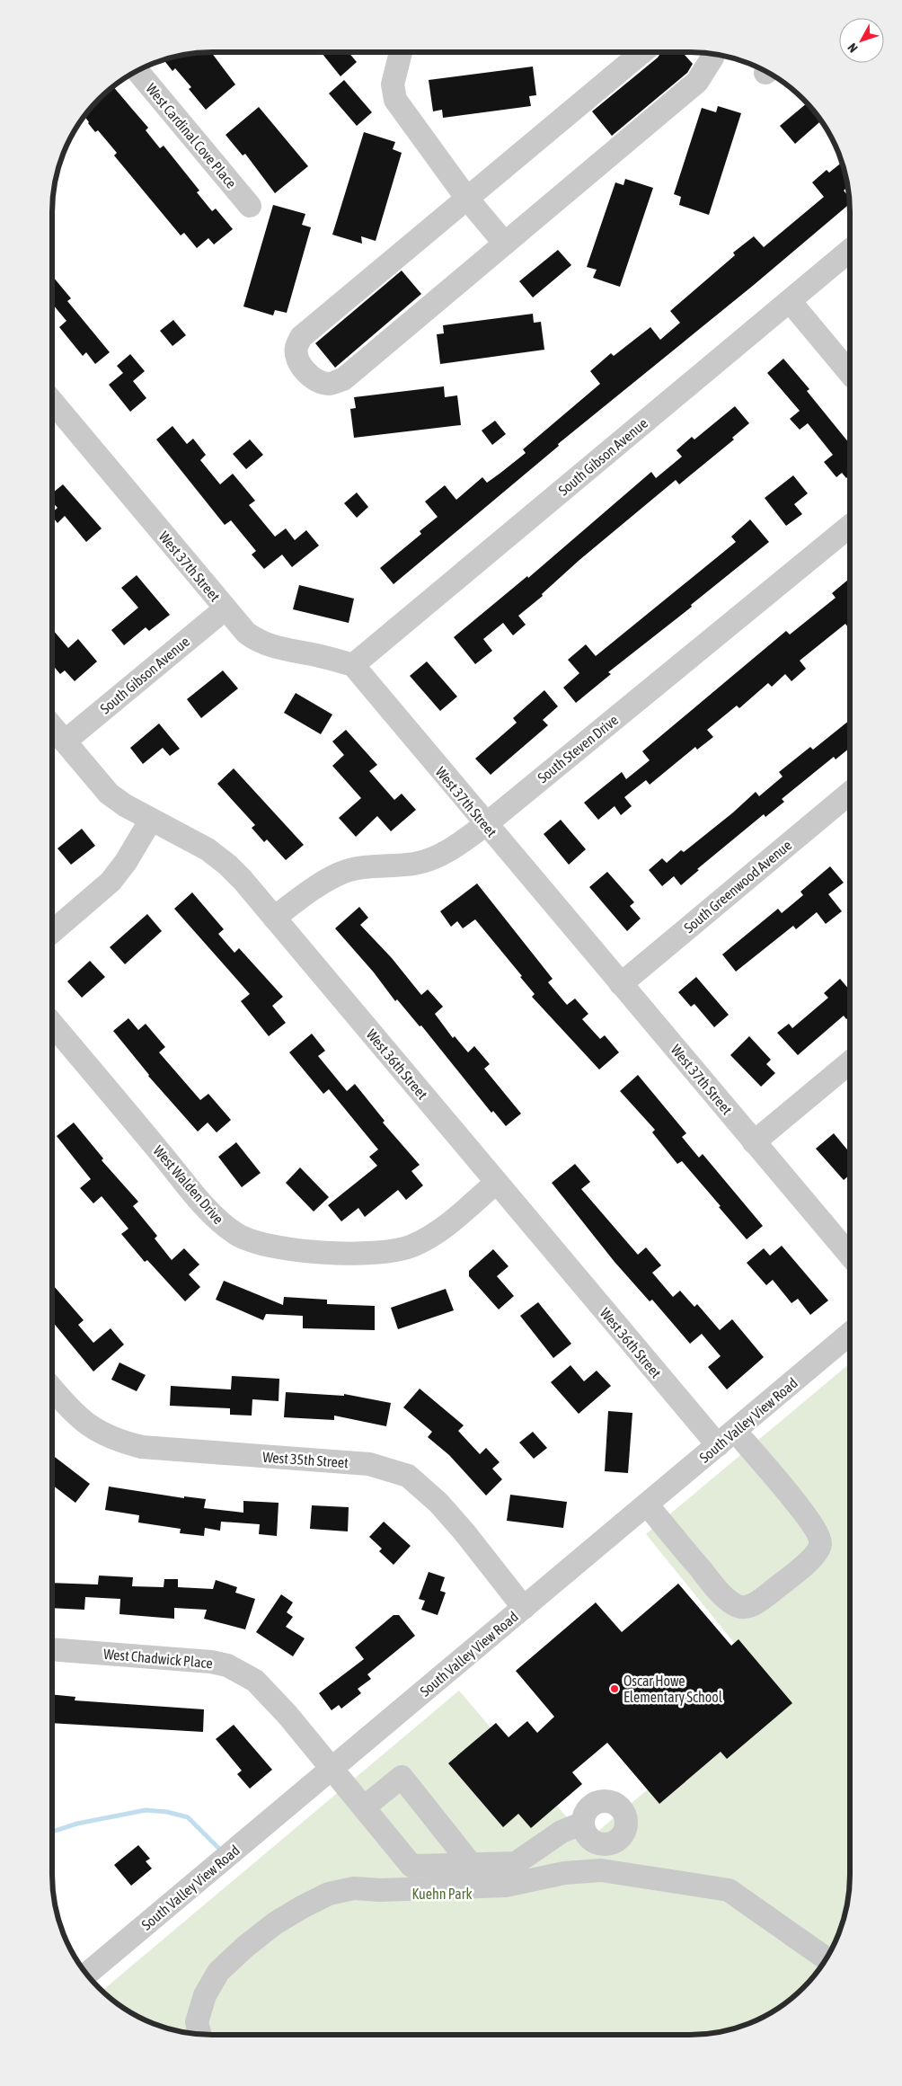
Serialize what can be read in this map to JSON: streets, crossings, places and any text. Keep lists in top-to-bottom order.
{
  "streets": {
    "street": [
      "West Cardinal Cove Place",
      "South Gibson Avenue",
      "West 37th Street",
      "South Steven Drive",
      "South Greenwood Avenue",
      "West 36th Street",
      "West Walden Drive",
      "South Valley View Road",
      "West 35th Street",
      "West Chadwick Place"
    ]
  },
  "crossings": [
    ["South Gibson Avenue", "West 37th Street"],
    ["South Gibson Avenue", "West 36th Street"],
    ["West 37th Street", "South Steven Drive"],
    ["West 37th Street", "South Greenwood Avenue"],
    ["South Steven Drive", "West 36th Street"],
    ["West 36th Street", "West Walden Drive"],
    ["West 36th Street", "South Valley View Road"],
    ["South Valley View Road", "West 35th Street"],
    ["South Valley View Road", "West Chadwick Place"]
  ],
  "parks": ["Kuehn Park"],
  "places": ["Oscar Howe Elementary School"],
  "north": "bottom left"
}
